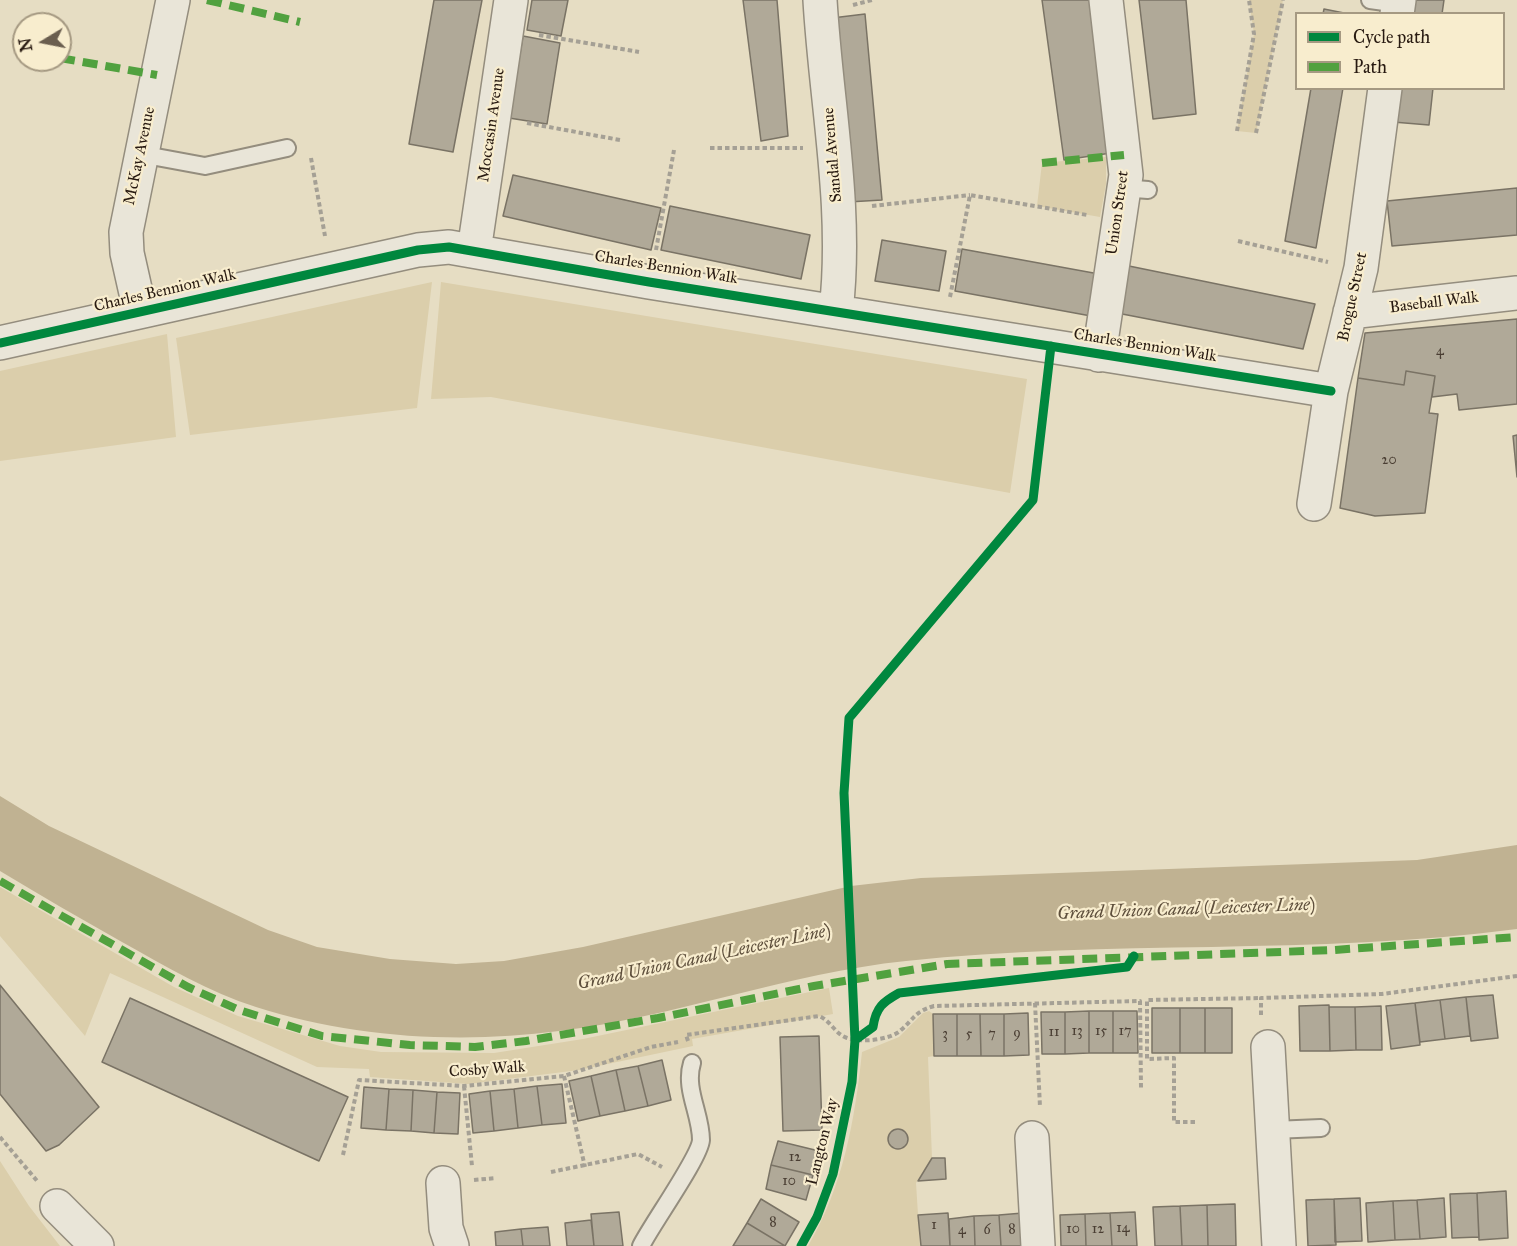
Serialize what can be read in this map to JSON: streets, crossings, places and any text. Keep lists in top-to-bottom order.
{
  "streets": {
    "street": [
      "Moccasin Avenue",
      "Sandal Avenue",
      "McKay Avenue",
      "Union Street",
      "Charles Bennion Walk",
      "Brogue Street",
      "Baseball Walk"
    ],
    "path": ["Cosby Walk"],
    "cycle path": ["Langton Way"]
  },
  "crossings": [
    ["Moccasin Avenue", "Charles Bennion Walk"],
    ["Sandal Avenue", "Charles Bennion Walk"],
    ["McKay Avenue", "Charles Bennion Walk"],
    ["Union Street", "Charles Bennion Walk"],
    ["Charles Bennion Walk", "Brogue Street"],
    ["Brogue Street", "Baseball Walk"]
  ],
  "water": ["Grand Union Canal (Leicester Line)"],
  "house_numbers": [
    "4",
    "20",
    "13",
    "15",
    "17",
    "11",
    "9",
    "3",
    "5",
    "7",
    "12",
    "10",
    "8",
    "1",
    "14",
    "8",
    "10",
    "12",
    "4",
    "6"
  ],
  "legend": ["Cycle path", "Path"],
  "north": "left"
}
